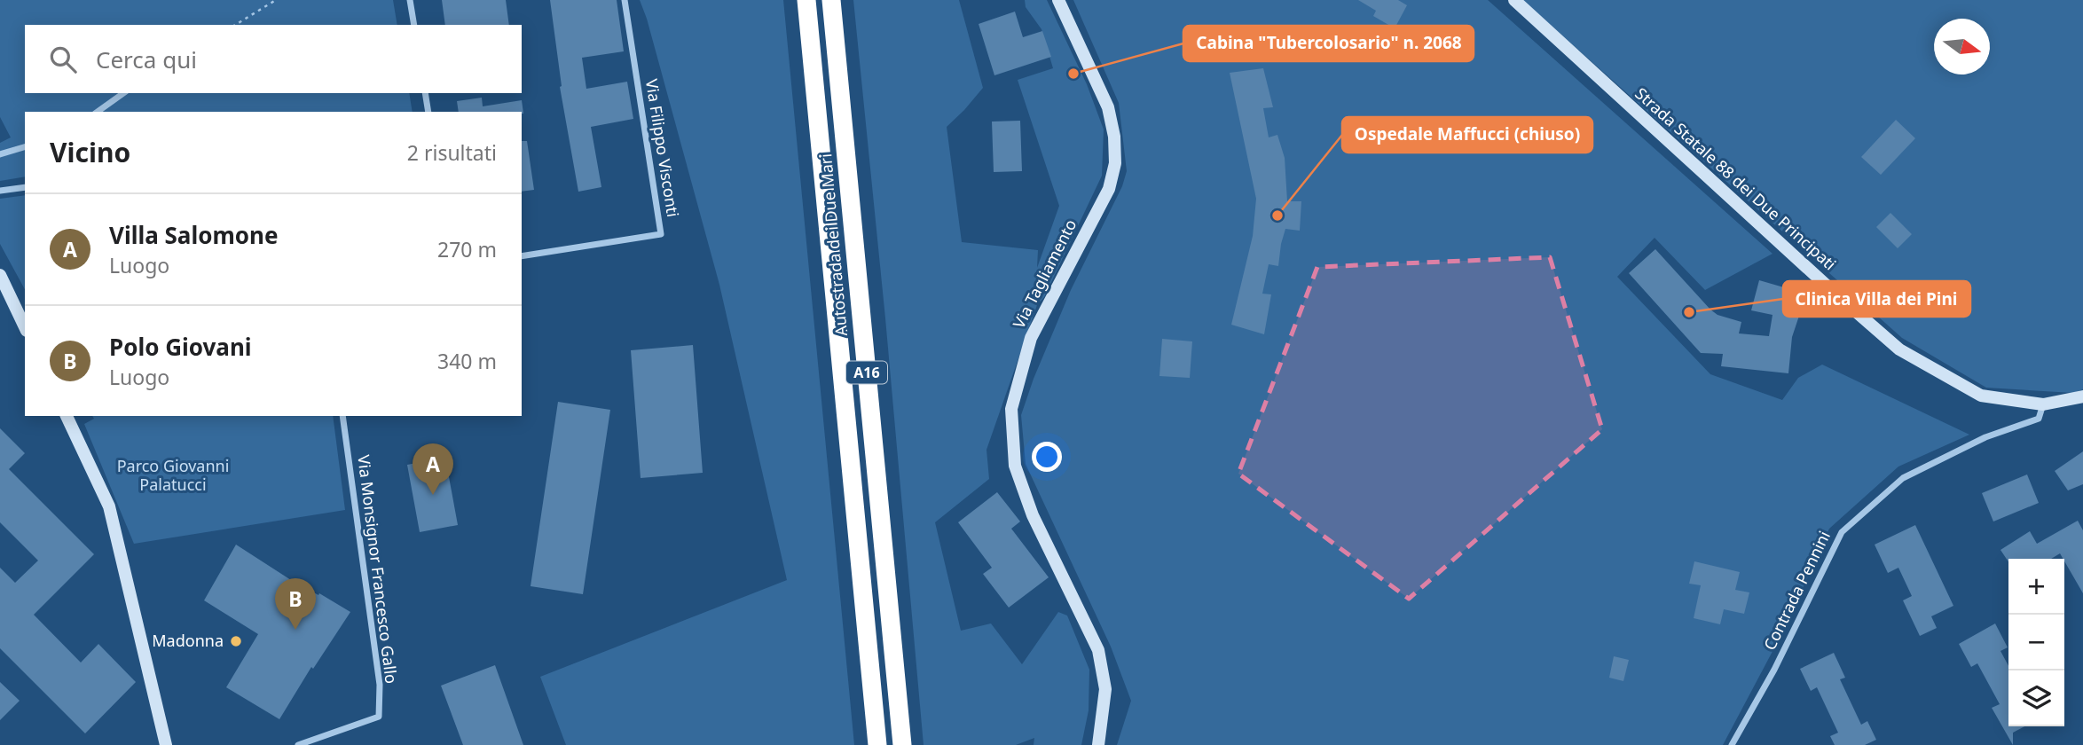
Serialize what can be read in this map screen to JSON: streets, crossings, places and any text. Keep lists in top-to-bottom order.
{
  "streets": {
    "highway": ["Autostrada dei Due Mari", "A16"],
    "main road": ["Strada Statale 88 dei Due Principati", "Via Tagliamento"],
    "street": ["Via Filippo Visconti", "Via Monsignor Francesco Gallo", "Contrada Pennini"]
  },
  "crossings": [
    ["Strada Statale 88 dei Due Principati", "Contrada Pennini"]
  ],
  "parks": ["Parco Giovanni Palatucci"],
  "places": [
    "Cabina \"Tubercolosario\" n. 2068",
    "Ospedale Maffucci (chiuso)",
    "Clinica Villa dei Pini",
    "Madonna"
  ],
  "north": "right",
  "page": {
    "search": "Cerca qui",
    "heading": ["Vicino", "2 risultati"],
    "list": [
      {
        "mark": "A",
        "name": "Villa Salomone",
        "note": "Luogo",
        "value": "270 m"
      },
      {
        "mark": "B",
        "name": "Polo Giovani",
        "note": "Luogo",
        "value": "340 m"
      }
    ],
    "pins": ["A", "B"],
    "map_buttons": ["+", "−"]
  }
}
